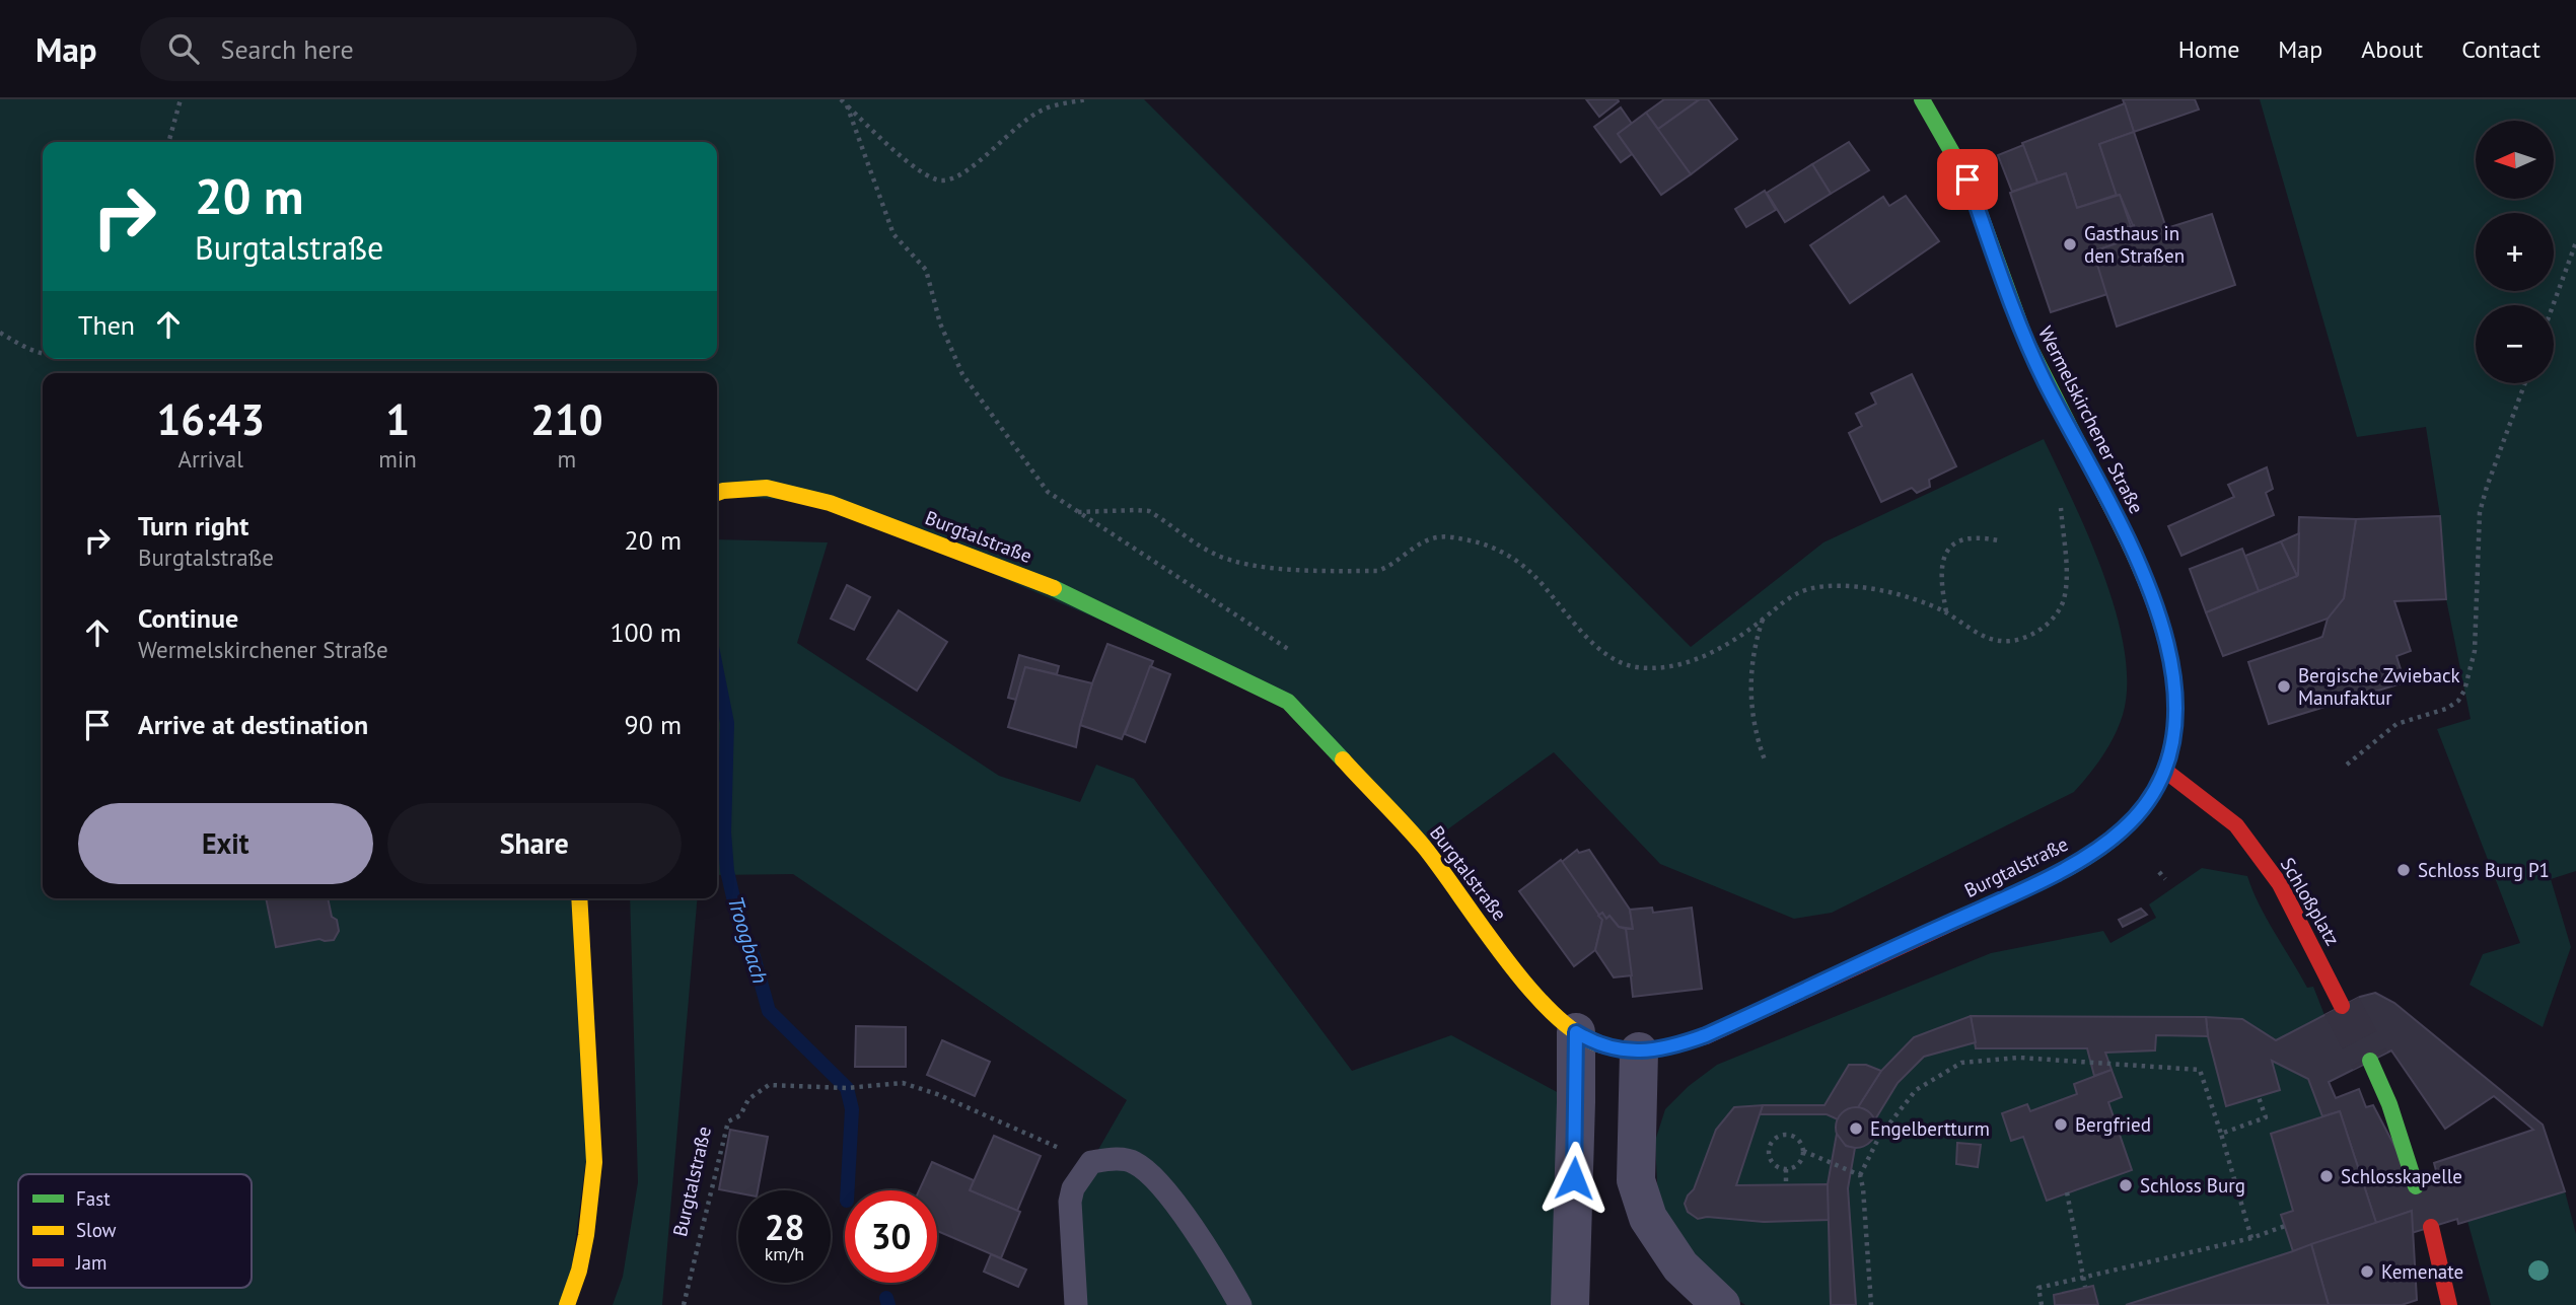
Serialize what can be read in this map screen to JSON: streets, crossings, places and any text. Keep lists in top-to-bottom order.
{
  "streets": {
    "main road": ["Wermelskirchener Straße", "Burgtalstraße", "Schloßplatz"]
  },
  "crossings": [
    ["Wermelskirchener Straße", "Burgtalstraße"],
    ["Wermelskirchener Straße", "Schloßplatz"],
    ["Burgtalstraße", "Schloßplatz"]
  ],
  "water": ["Troogbach"],
  "places": [
    "Gasthaus in den Straßen",
    "Bergische Zwieback Manufaktur",
    "Schloss Burg P1",
    "Bergfried",
    "Engelbertturm",
    "Schlosskapelle",
    "Schloss Burg",
    "Kemenate"
  ],
  "legend": ["Fast", "Slow", "Jam"],
  "north": "left",
  "page": {
    "header": "Map",
    "search": "Search here",
    "nav": [
      "Home",
      "Map",
      "About",
      "Contact"
    ],
    "map_buttons": ["+", "−"],
    "turn": ["20 m", "Burgtalstraße"],
    "then": "Then",
    "eta": [
      "16:43",
      "Arrival",
      "1",
      "min",
      "210",
      "m"
    ],
    "list": [
      {
        "name": "Turn right",
        "note": "Burgtalstraße",
        "value": "20 m"
      },
      {
        "name": "Continue",
        "note": "Wermelskirchener Straße",
        "value": "100 m"
      },
      {
        "name": "Arrive at destination",
        "value": "90 m"
      }
    ],
    "buttons": ["Exit", "Share"],
    "speed": "28 km/h",
    "limit": "30"
  }
}
